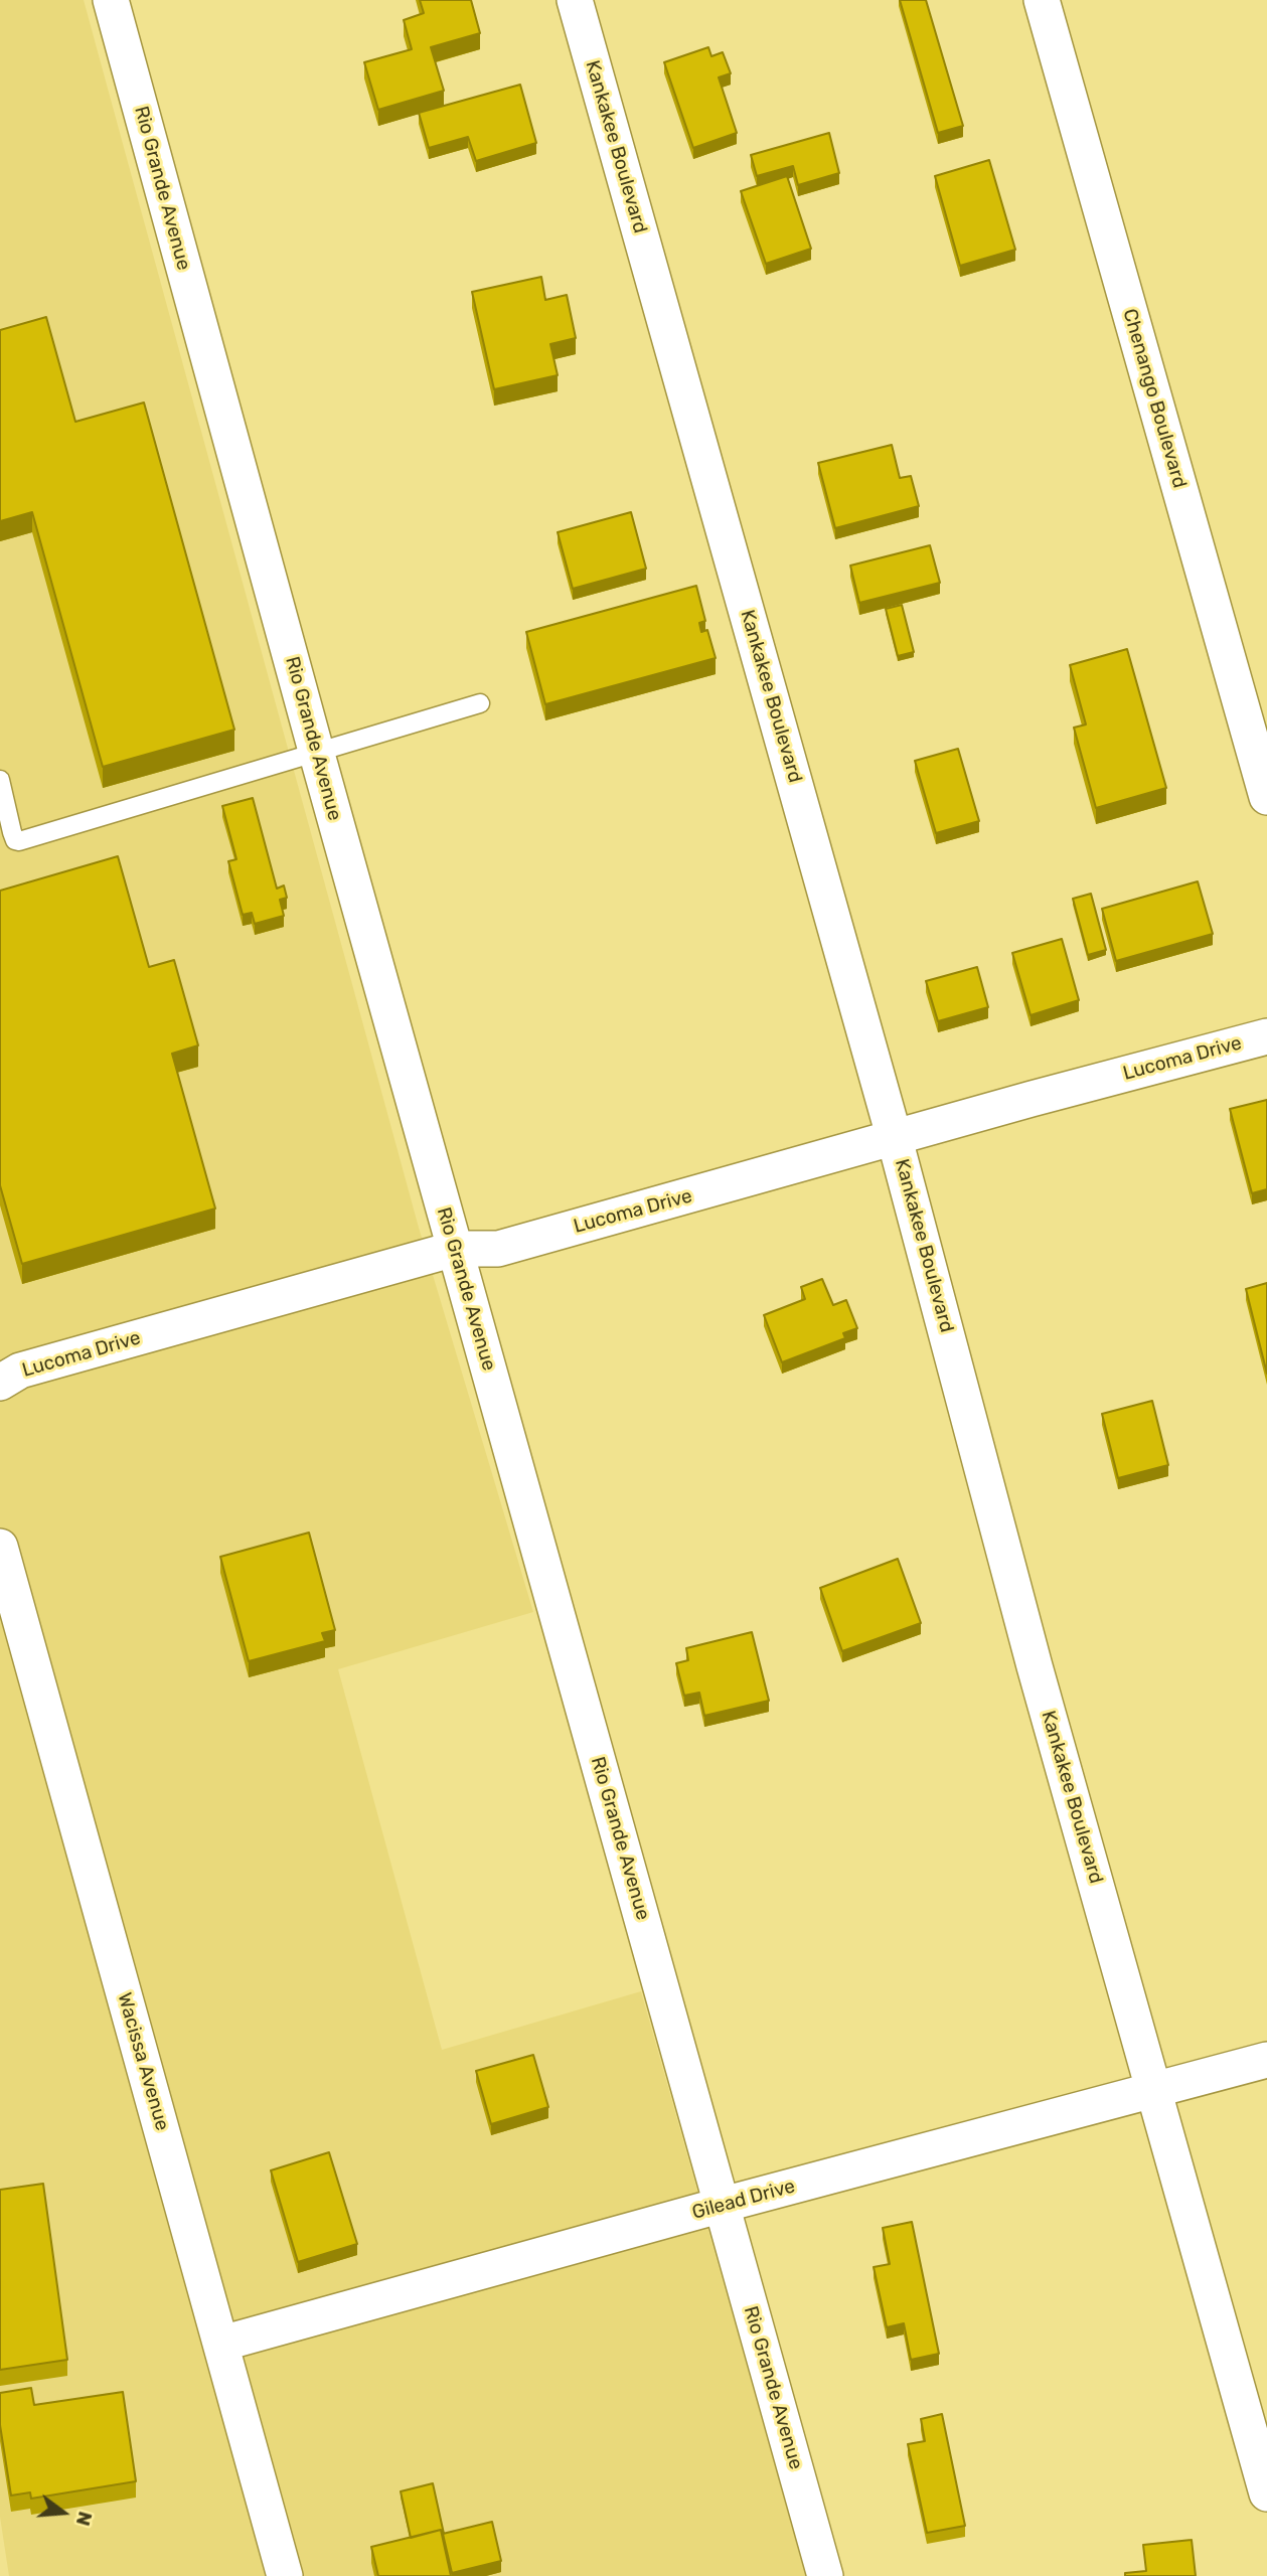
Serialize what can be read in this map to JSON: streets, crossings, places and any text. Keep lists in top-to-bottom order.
{
  "streets": {
    "street": [
      "Kankakee Boulevard",
      "Rio Grande Avenue",
      "Chenango Boulevard",
      "Lucoma Drive",
      "Wacissa Avenue",
      "Gilead Drive"
    ]
  },
  "crossings": [
    ["Kankakee Boulevard", "Lucoma Drive"],
    ["Kankakee Boulevard", "Gilead Drive"],
    ["Rio Grande Avenue", "Lucoma Drive"],
    ["Rio Grande Avenue", "Gilead Drive"],
    ["Wacissa Avenue", "Gilead Drive"]
  ],
  "north": "right"
}
